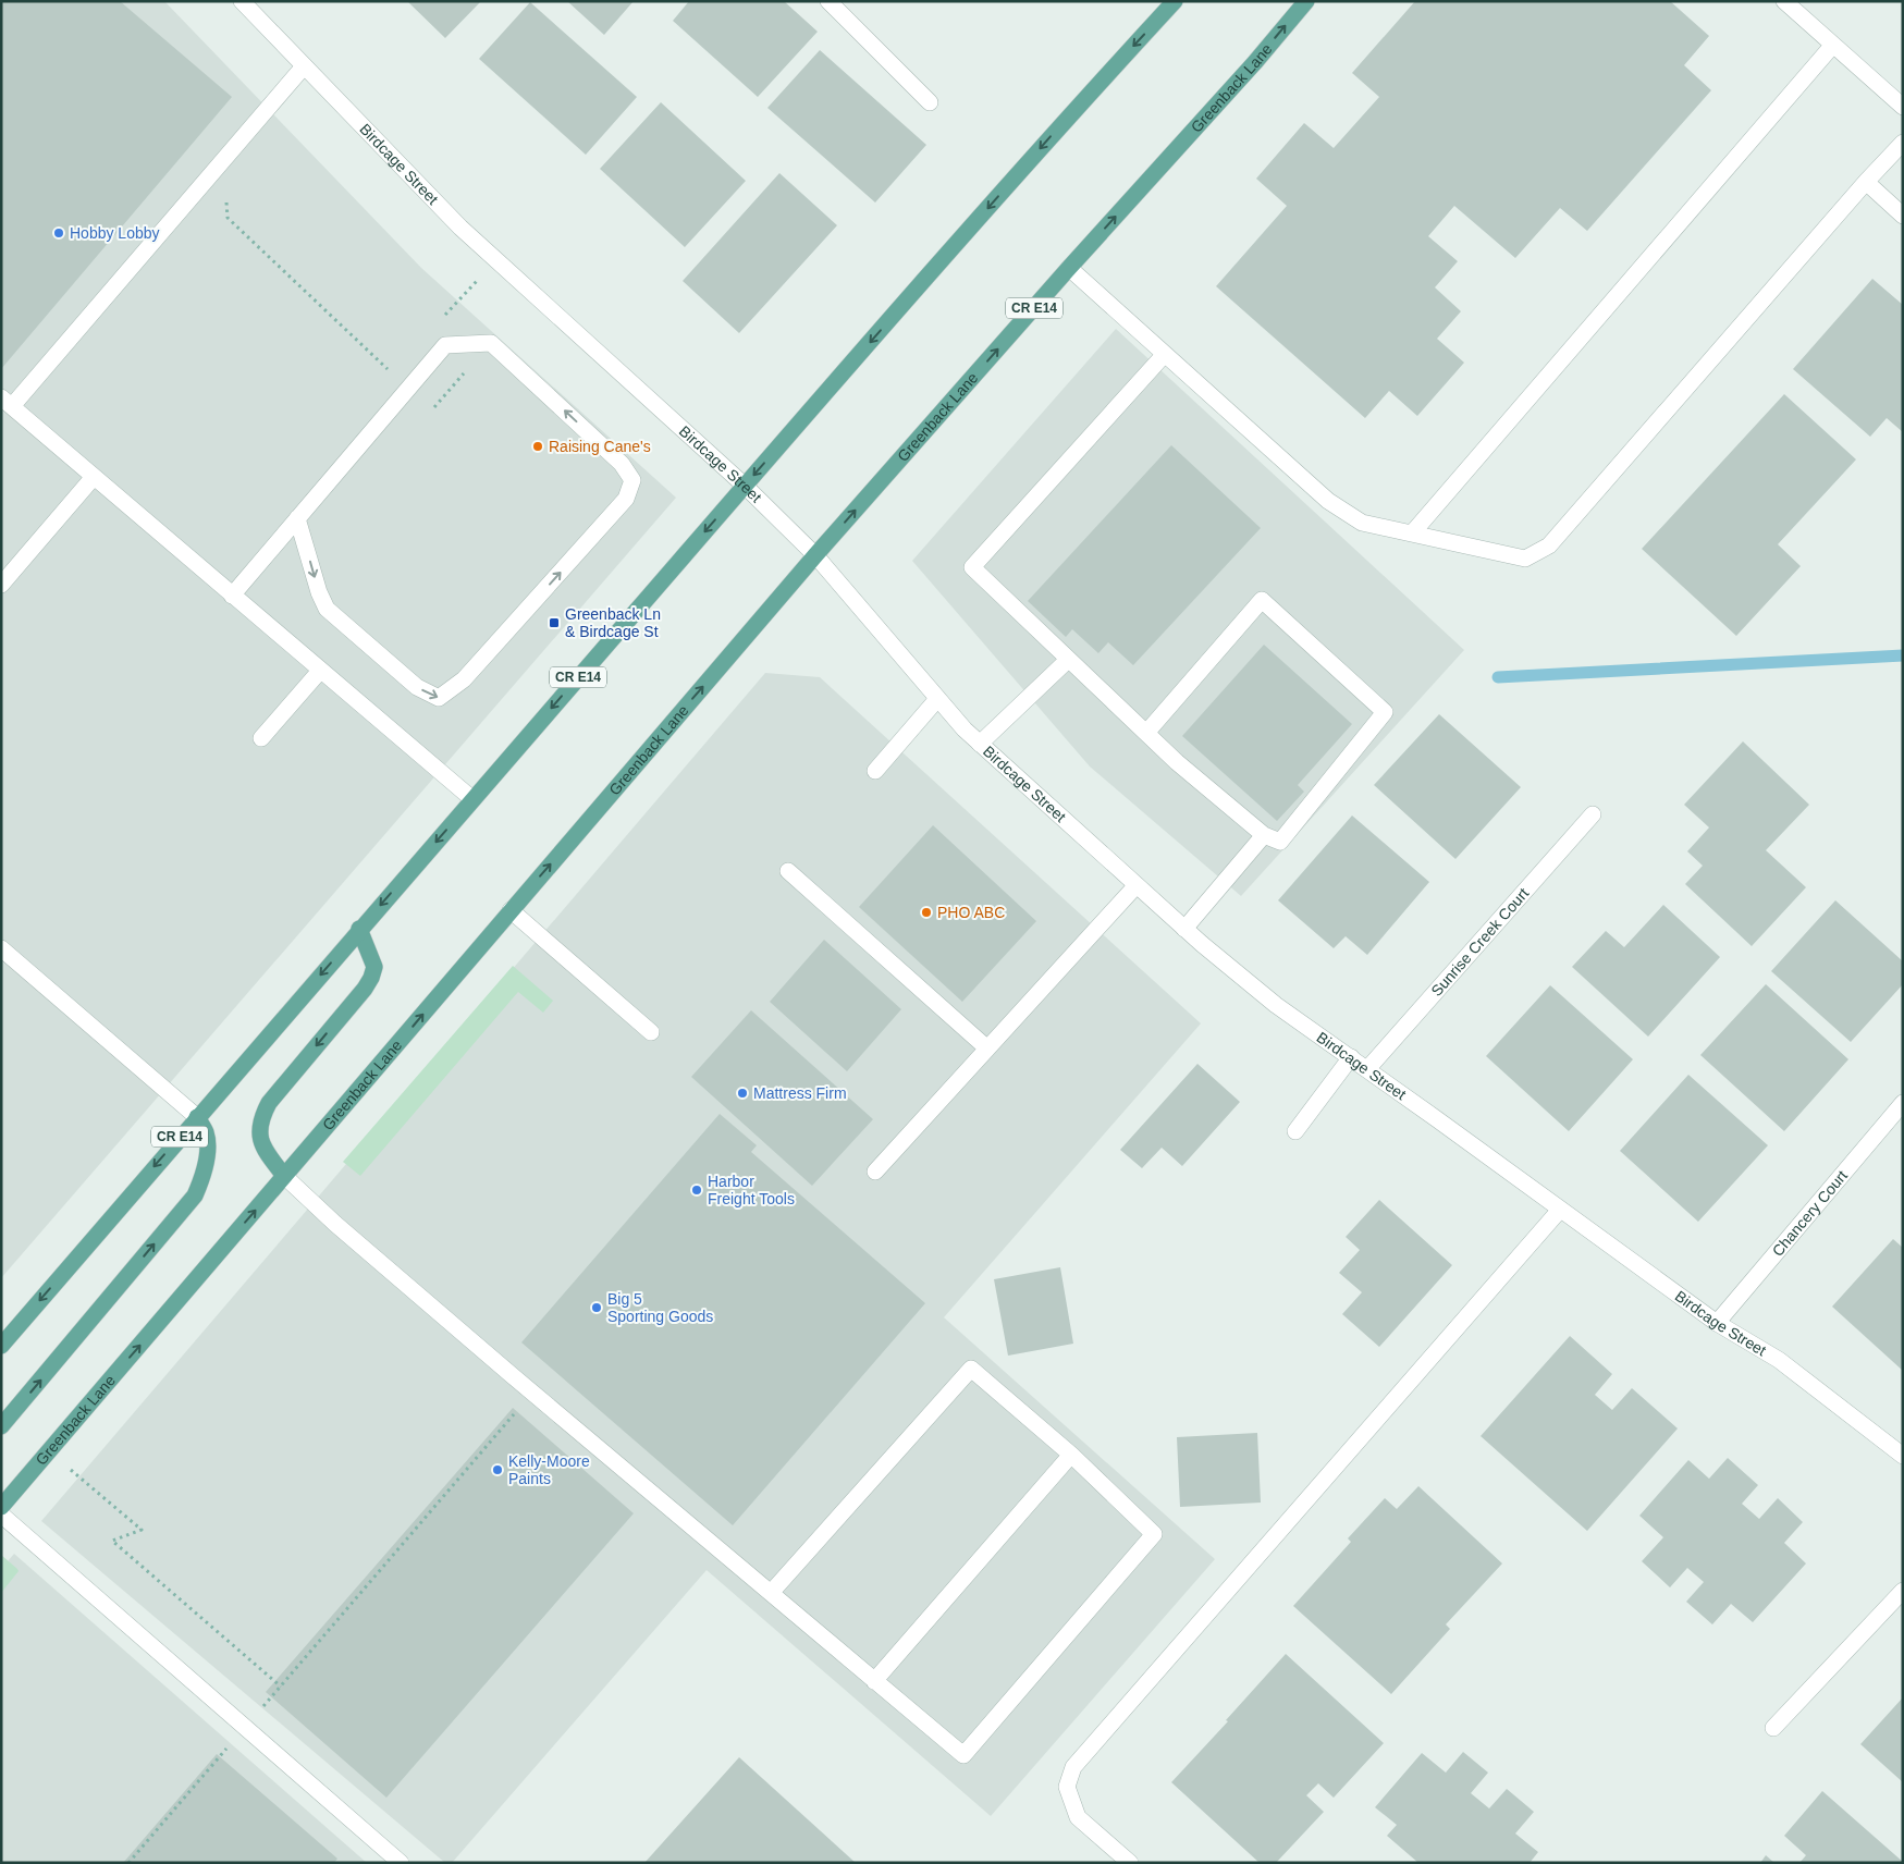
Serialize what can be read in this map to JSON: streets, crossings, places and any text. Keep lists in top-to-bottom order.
{
  "streets": {
    "main road": ["Greenback Lane", "CR E14"],
    "street": ["Birdcage Street", "Sunrise Creek Court", "Chancery Court"]
  },
  "crossings": [
    ["Greenback Lane", "Birdcage Street"],
    ["Birdcage Street", "CR E14"],
    ["Birdcage Street", "Sunrise Creek Court"],
    ["Birdcage Street", "Chancery Court"]
  ],
  "places": {
    "other": [
      "Hobby Lobby",
      "Raising Cane's",
      "PHO ABC",
      "Mattress Firm",
      "Harbor Freight Tools",
      "Big 5 Sporting Goods",
      "Kelly-Moore Paints"
    ],
    "transit": ["Greenback Ln & Birdcage St"]
  }
}
